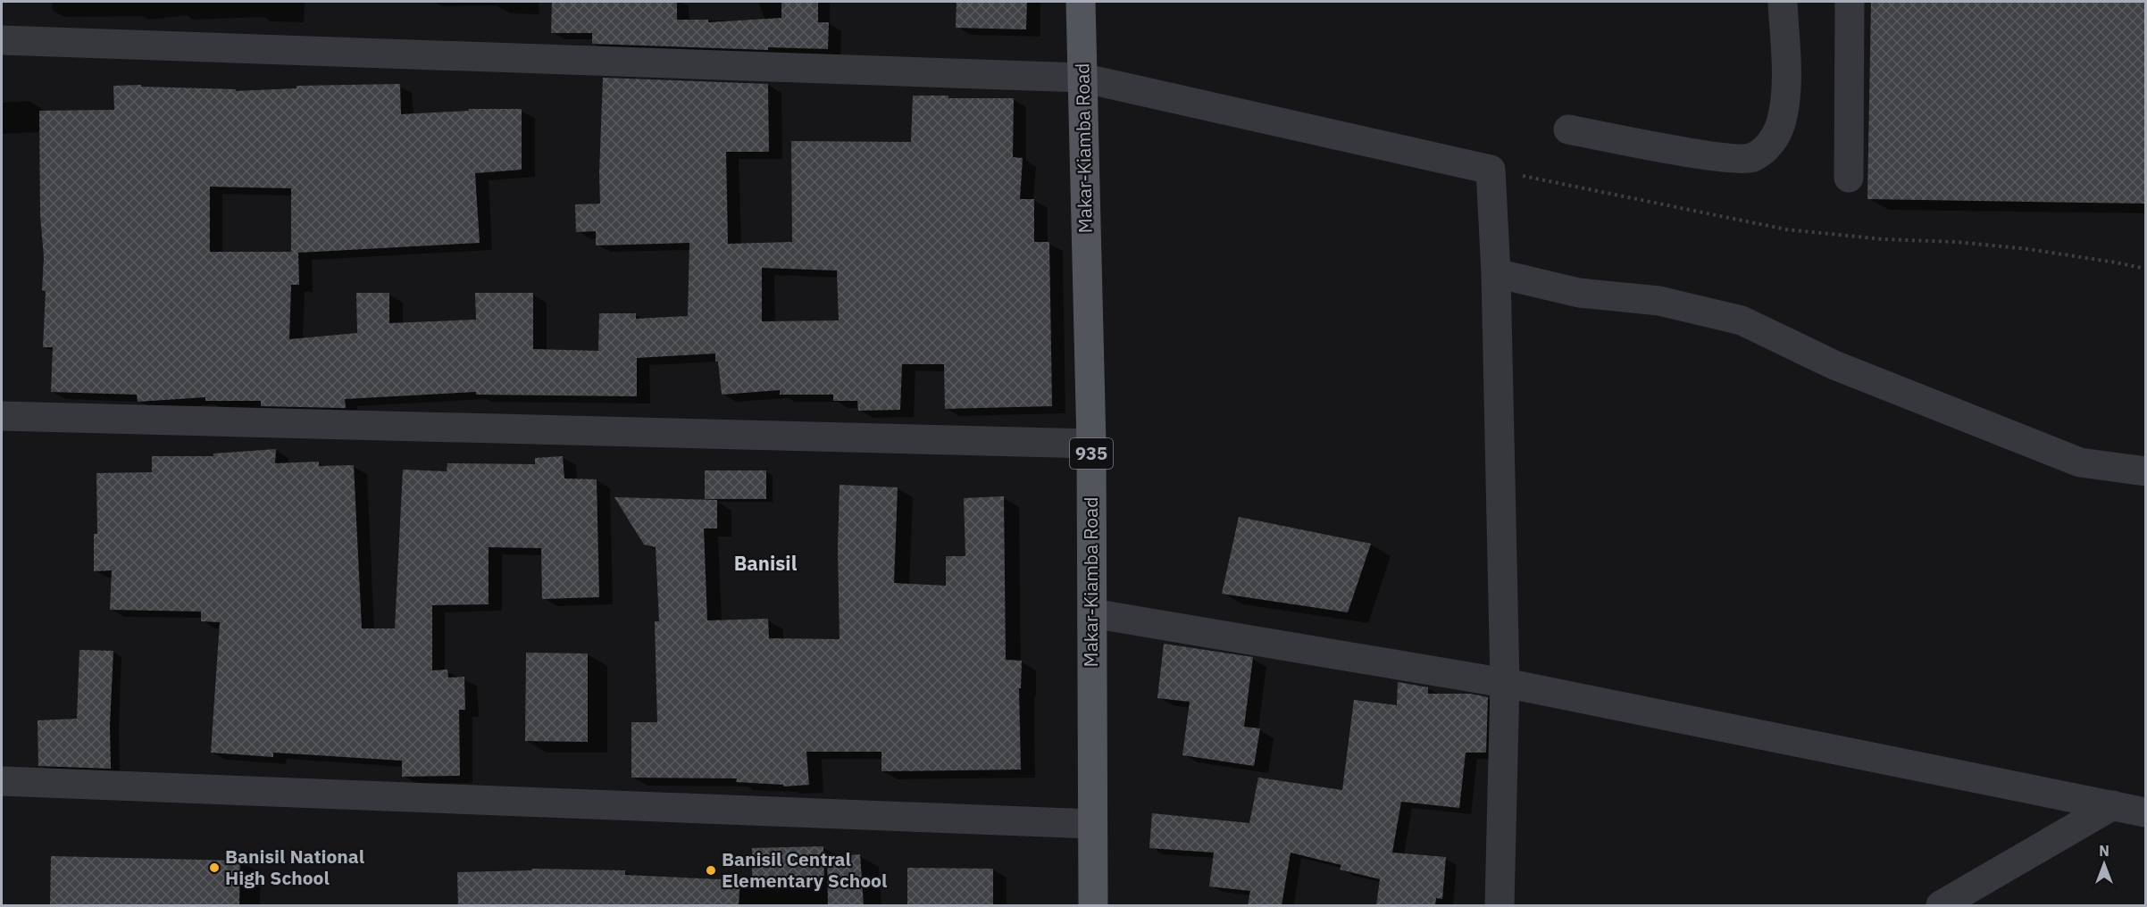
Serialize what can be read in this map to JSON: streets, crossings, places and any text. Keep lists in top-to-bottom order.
{
  "streets": {
    "main road": ["Makar-Kiamba Road", "935"]
  },
  "districts": ["Banisil"],
  "places": ["Banisil National High School", "Banisil Central Elementary School"],
  "north": "top"
}
